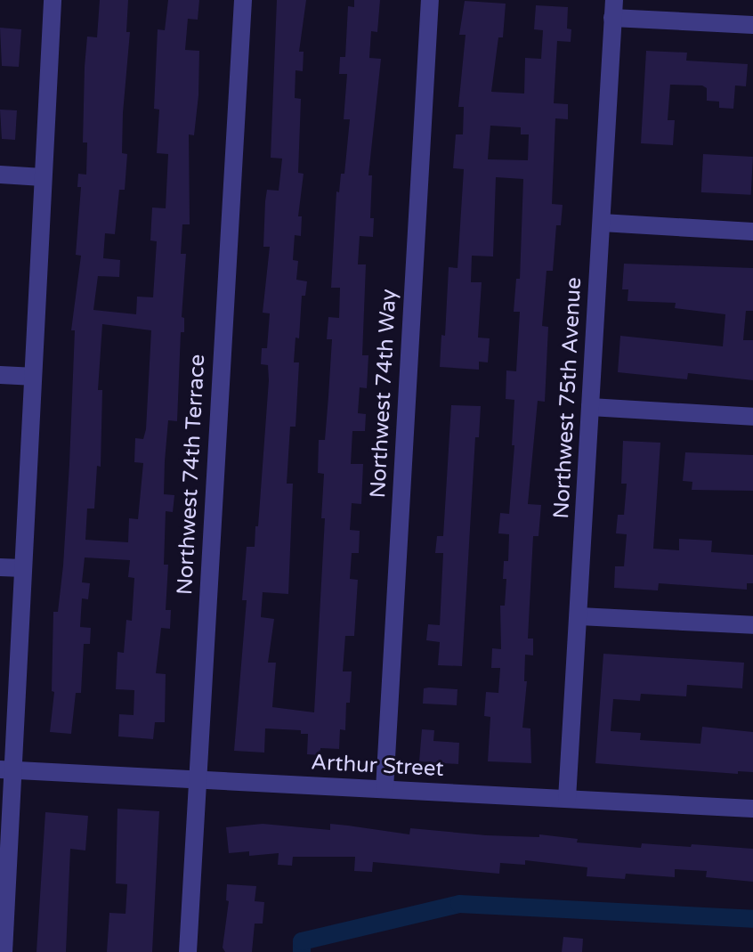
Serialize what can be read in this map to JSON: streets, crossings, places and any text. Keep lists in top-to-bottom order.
{
  "streets": {
    "street": [
      "Northwest 74th Way",
      "Northwest 75th Avenue",
      "Northwest 74th Terrace",
      "Arthur Street"
    ]
  },
  "crossings": [
    ["Northwest 74th Way", "Arthur Street"],
    ["Northwest 75th Avenue", "Arthur Street"],
    ["Northwest 74th Terrace", "Arthur Street"]
  ]
}
